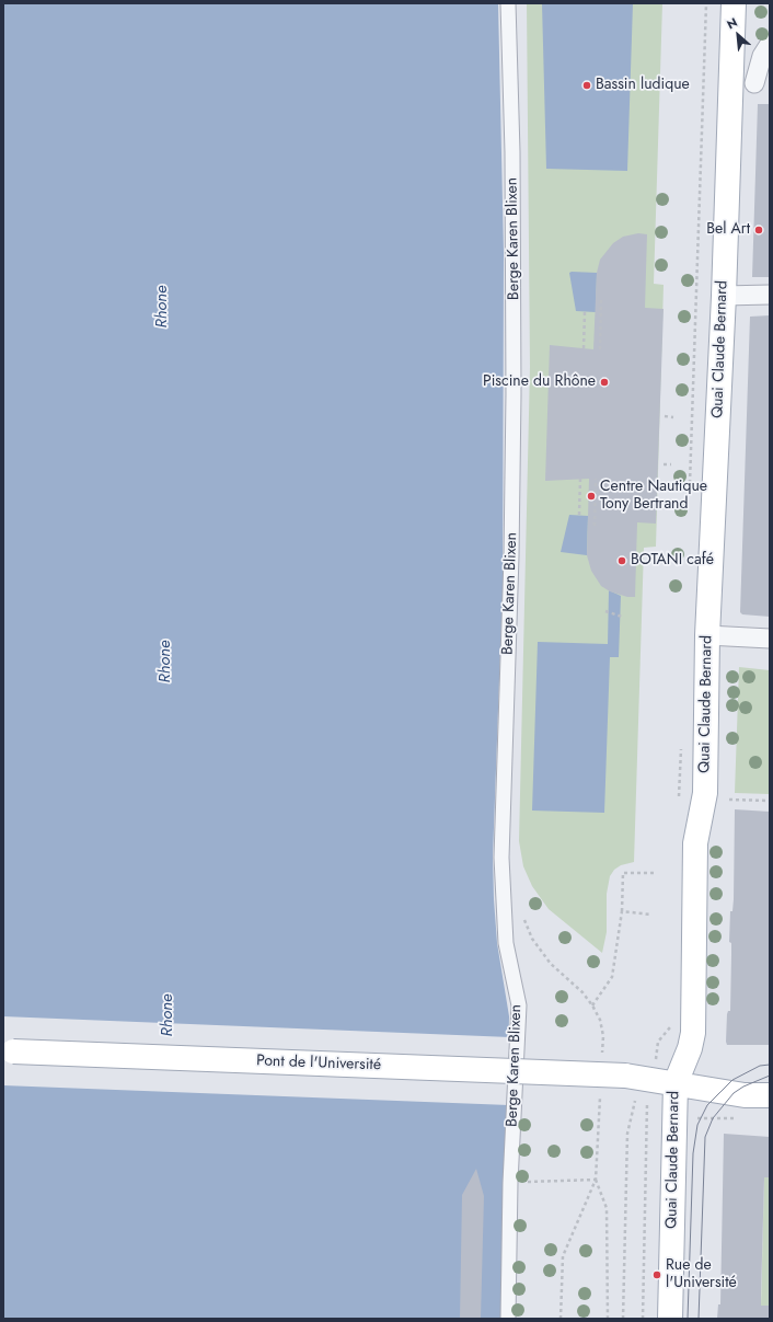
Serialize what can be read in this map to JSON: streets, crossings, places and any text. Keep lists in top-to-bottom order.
{
  "streets": {
    "main road": ["Quai Claude Bernard", "Pont de l'Université"],
    "street": ["Berge Karen Blixen"]
  },
  "crossings": [
    ["Quai Claude Bernard", "Pont de l'Université"]
  ],
  "water": ["Rhone"],
  "places": [
    "Bassin ludique",
    "Bel Art",
    "Piscine du Rhône",
    "Centre Nautique Tony Bertrand",
    "BOTANI café",
    "Rue de l'Université"
  ],
  "north": "top left"
}
